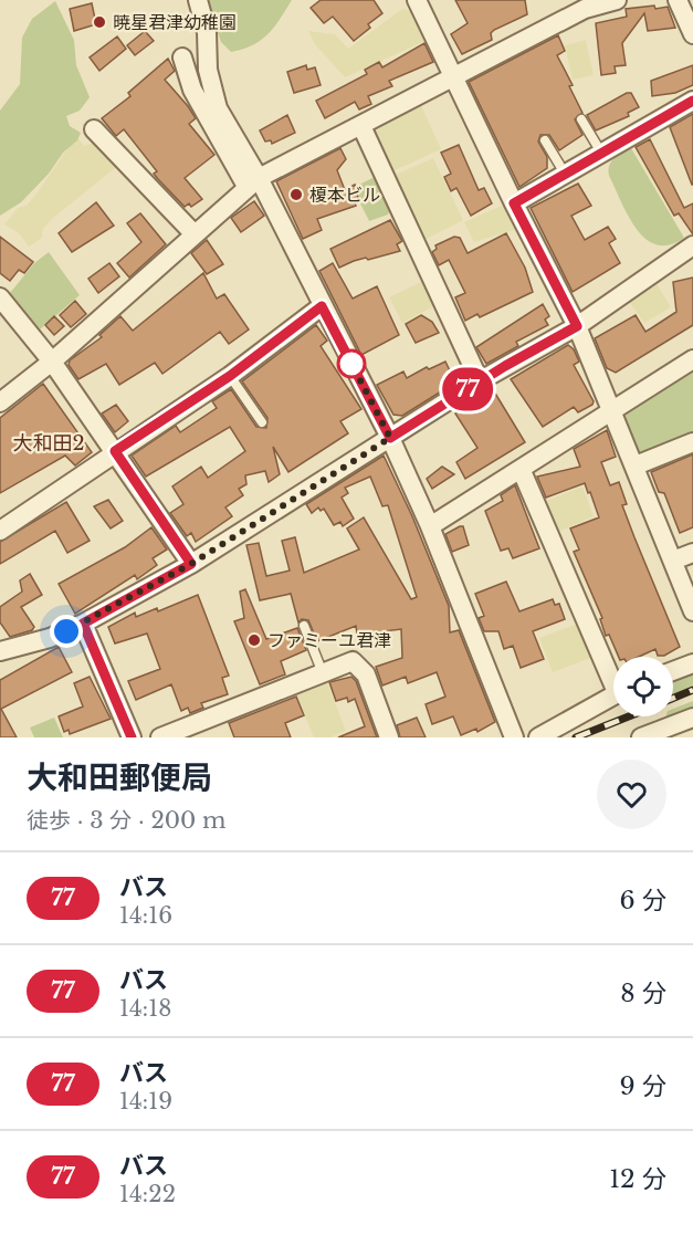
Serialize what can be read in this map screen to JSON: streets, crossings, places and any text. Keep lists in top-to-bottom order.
{
  "districts": ["大和田2"],
  "places": ["暁星君津幼稚園", "榎本ビル", "ファミーユ君津"],
  "lines": ["bus line 77"],
  "page": {
    "on_map": "77",
    "heading": ["大和田郵便局", "徒歩 · 3 分 · 200 m"],
    "list": [
      {
        "mark": "77",
        "name": "バス",
        "note": "14:16",
        "value": "6 分"
      },
      {
        "mark": "77",
        "name": "バス",
        "note": "14:18",
        "value": "8 分"
      },
      {
        "mark": "77",
        "name": "バス",
        "note": "14:19",
        "value": "9 分"
      },
      {
        "mark": "77",
        "name": "バス",
        "note": "14:22",
        "value": "12 分"
      }
    ]
  }
}
